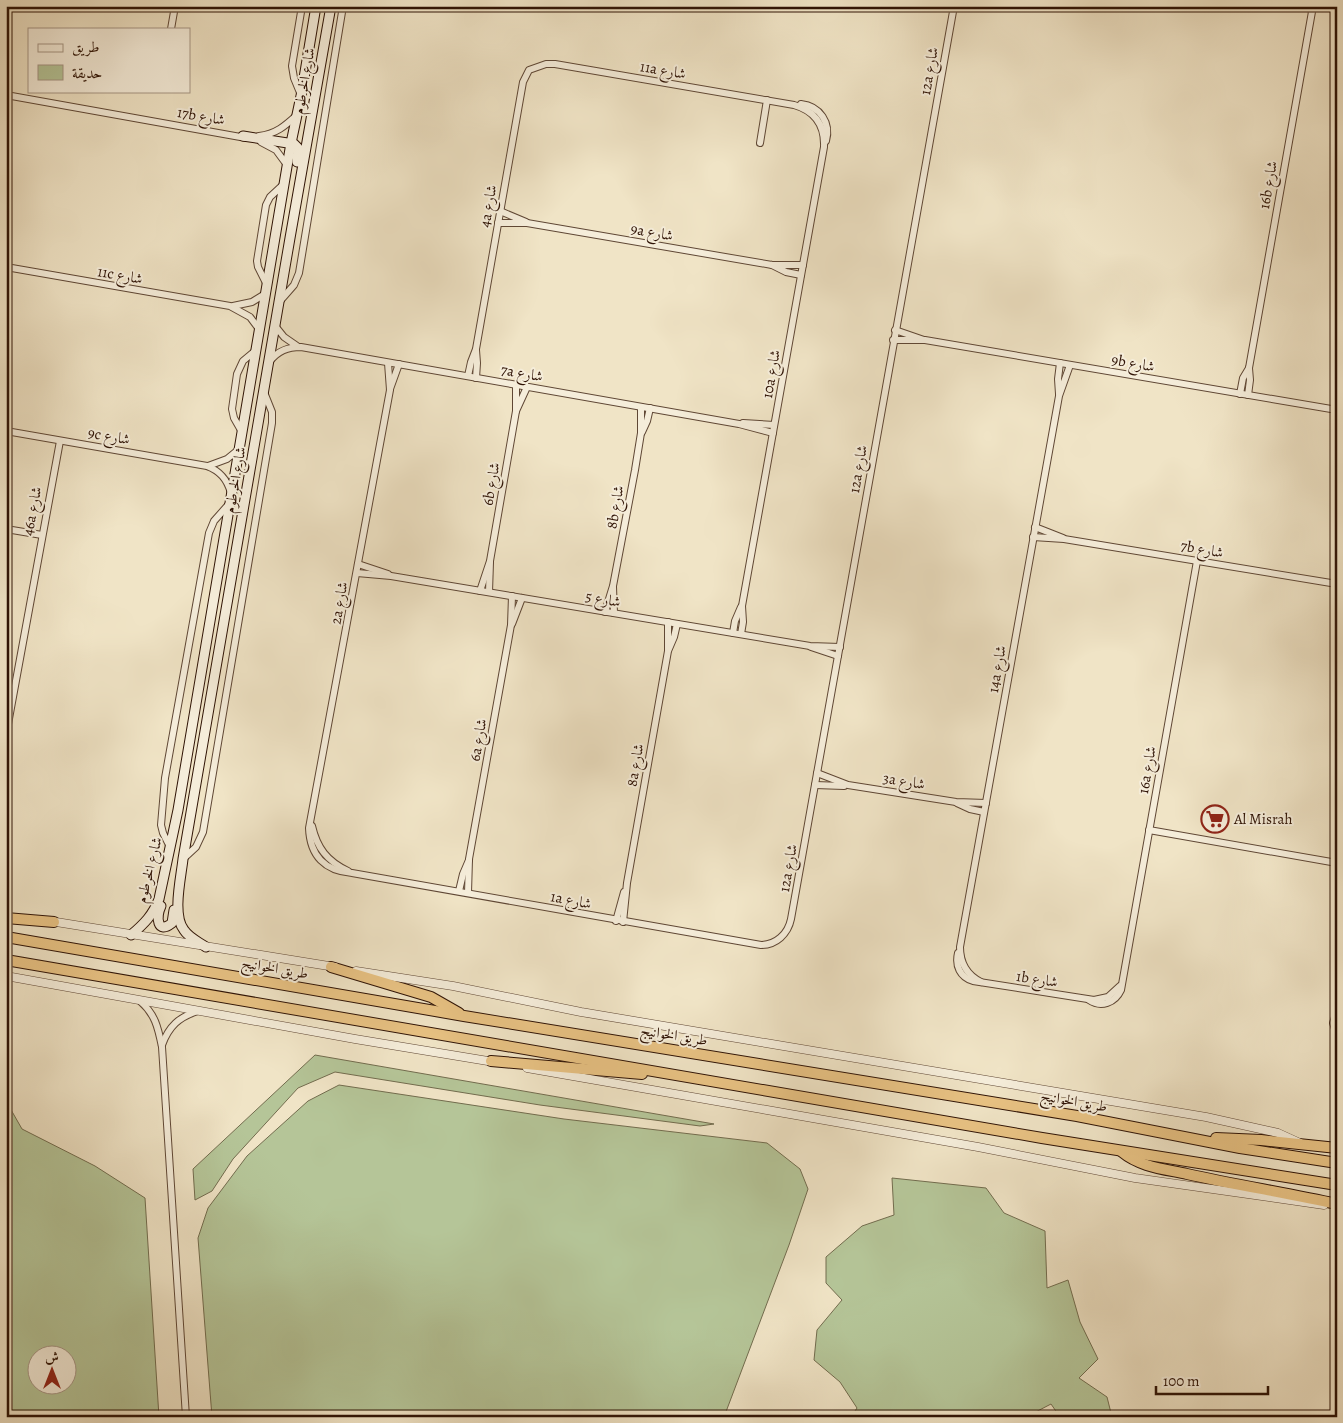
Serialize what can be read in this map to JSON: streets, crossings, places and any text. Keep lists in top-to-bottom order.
{
  "streets": {
    "highway": ["طريق الخوانيج"],
    "main road": ["شارع الخرطوم"],
    "street": [
      "11a شارع",
      "12a شارع",
      "17b شارع",
      "16b شارع",
      "4a شارع",
      "9a شارع",
      "11c شارع",
      "9b شارع",
      "7a شارع",
      "10a شارع",
      "9c شارع",
      "6b شارع",
      "8b شارع",
      "46a شارع",
      "7b شارع",
      "شارع 5",
      "2a شارع",
      "14a شارع",
      "6a شارع",
      "8a شارع",
      "16a شارع",
      "3a شارع",
      "1a شارع",
      "1b شارع"
    ]
  },
  "crossings": [
    ["11a شارع", "4a شارع"],
    ["11a شارع", "10a شارع"],
    ["12a شارع", "9b شارع"],
    ["12a شارع", "شارع 5"],
    ["12a شارع", "3a شارع"],
    ["12a شارع", "1a شارع"],
    ["شارع الخرطوم", "17b شارع"],
    ["شارع الخرطوم", "11c شارع"],
    ["شارع الخرطوم", "7a شارع"],
    ["شارع الخرطوم", "9c شارع"],
    ["16b شارع", "9b شارع"],
    ["4a شارع", "9a شارع"],
    ["4a شارع", "7a شارع"],
    ["9a شارع", "10a شارع"],
    ["9b شارع", "14a شارع"],
    ["7a شارع", "10a شارع"],
    ["7a شارع", "6b شارع"],
    ["7a شارع", "8b شارع"],
    ["7a شارع", "2a شارع"],
    ["10a شارع", "شارع 5"],
    ["9c شارع", "46a شارع"],
    ["6b شارع", "شارع 5"],
    ["8b شارع", "شارع 5"],
    ["7b شارع", "14a شارع"],
    ["7b شارع", "16a شارع"],
    ["شارع 5", "2a شارع"],
    ["شارع 5", "6a شارع"],
    ["شارع 5", "8a شارع"],
    ["2a شارع", "1a شارع"],
    ["14a شارع", "3a شارع"],
    ["14a شارع", "1b شارع"],
    ["6a شارع", "1a شارع"],
    ["8a شارع", "1a شارع"],
    ["16a شارع", "1b شارع"]
  ],
  "places": {
    "supermarket": ["Al Misrah"]
  },
  "legend": ["طريق", "حديقة"],
  "scale_bar": "100 m",
  "north": "top"
}
